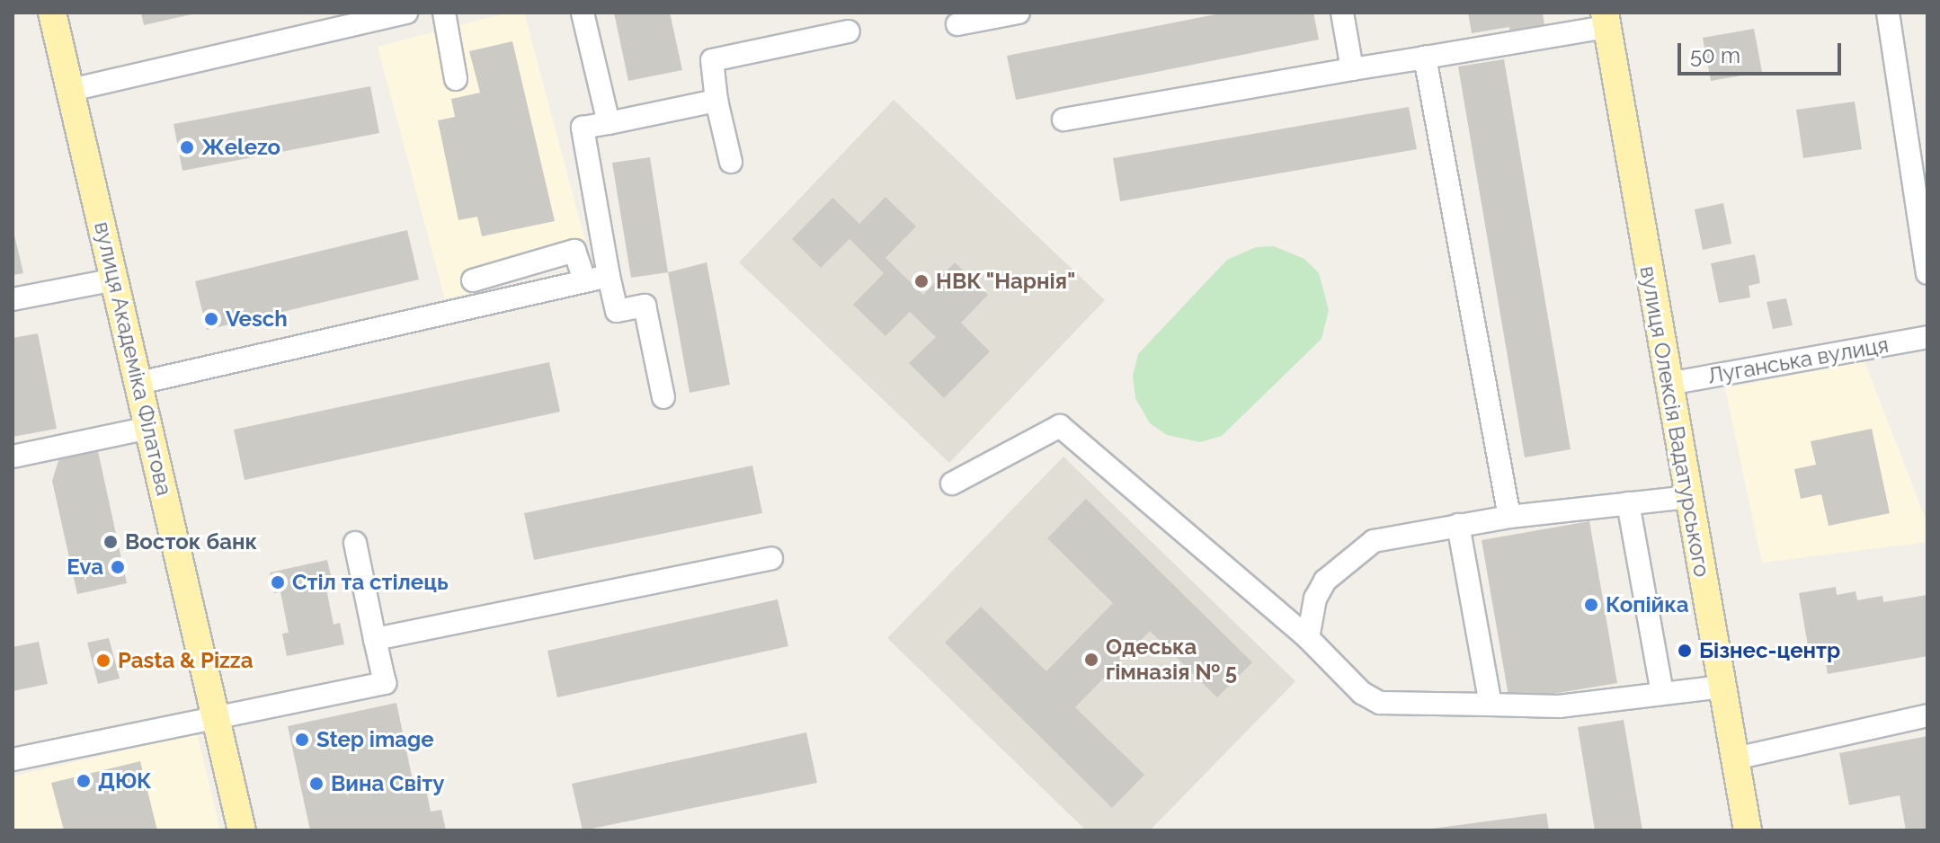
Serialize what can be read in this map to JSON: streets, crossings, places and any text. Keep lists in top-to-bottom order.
{
  "streets": {
    "main road": ["вулиця Академіка Філатова", "вулиця Олексія Вадатурського"],
    "street": ["Луганська вулиця"]
  },
  "crossings": [
    ["Луганська вулиця", "вулиця Олексія Вадатурського"]
  ],
  "places": [
    "Жelezo",
    "НВК \"Нарнія\"",
    "Vesch",
    "Восток банк",
    "Eva",
    "Стіл та стілець",
    "Копійка",
    "Бізнес-центр",
    "Одеська гімназія № 5",
    "Pasta & Pizza",
    "Step image",
    "ДЮК",
    "Вина Світу"
  ],
  "scale_bar": "50 m"
}
